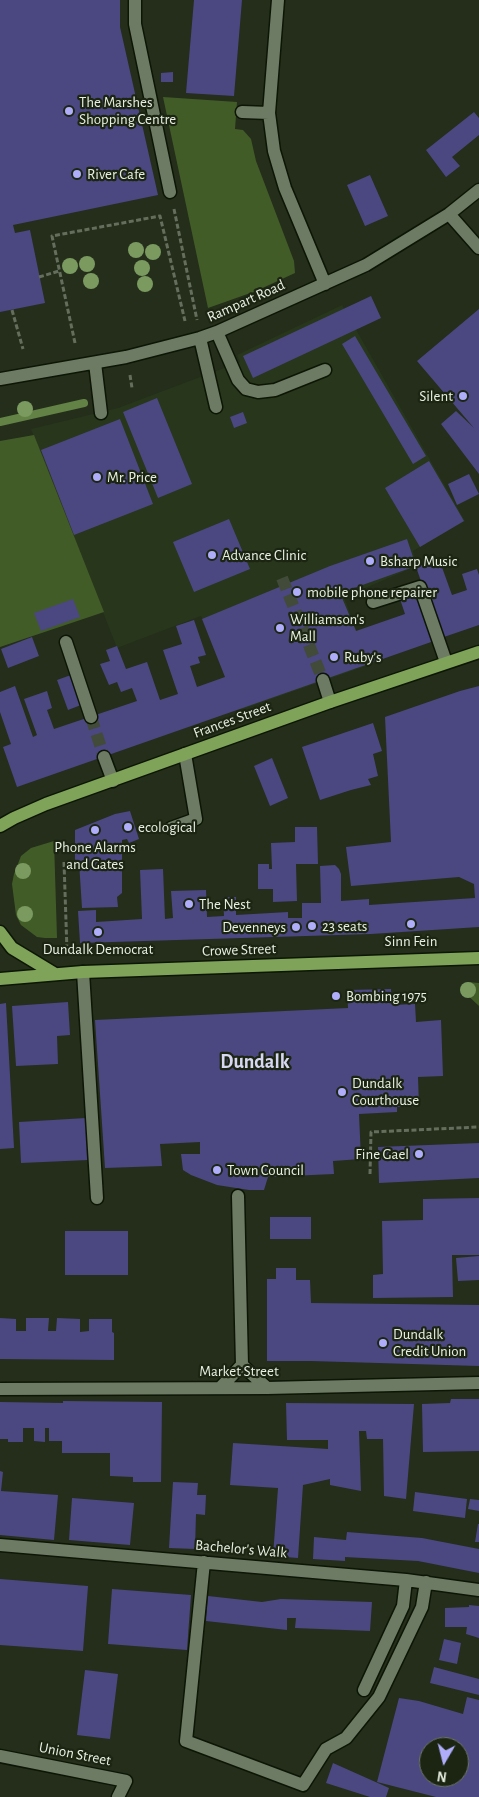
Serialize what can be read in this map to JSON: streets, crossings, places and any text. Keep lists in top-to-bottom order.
{
  "streets": {
    "main road": ["Frances Street", "Crowe Street"],
    "street": [
      "Rampart Road",
      "Market Street",
      "Bachelor's Walk",
      "Union Street"
    ]
  },
  "districts": ["Dundalk"],
  "places": [
    "The Marshes Shopping Centre",
    "River Cafe",
    "Silent",
    "Mr. Price",
    "Advance Clinic",
    "Bsharp Music",
    "mobile phone repairer",
    "Williamson's Mall",
    "Ruby's",
    "ecological",
    "Phone Alarms and Gates",
    "The Nest",
    "Sinn Fein",
    "23 seats",
    "Devenneys",
    "Dundalk Democrat",
    "Bombing 1975",
    "Dundalk Courthouse",
    "Fine Gael",
    "Town Council",
    "Dundalk Credit Union"
  ],
  "north": "bottom"
}
